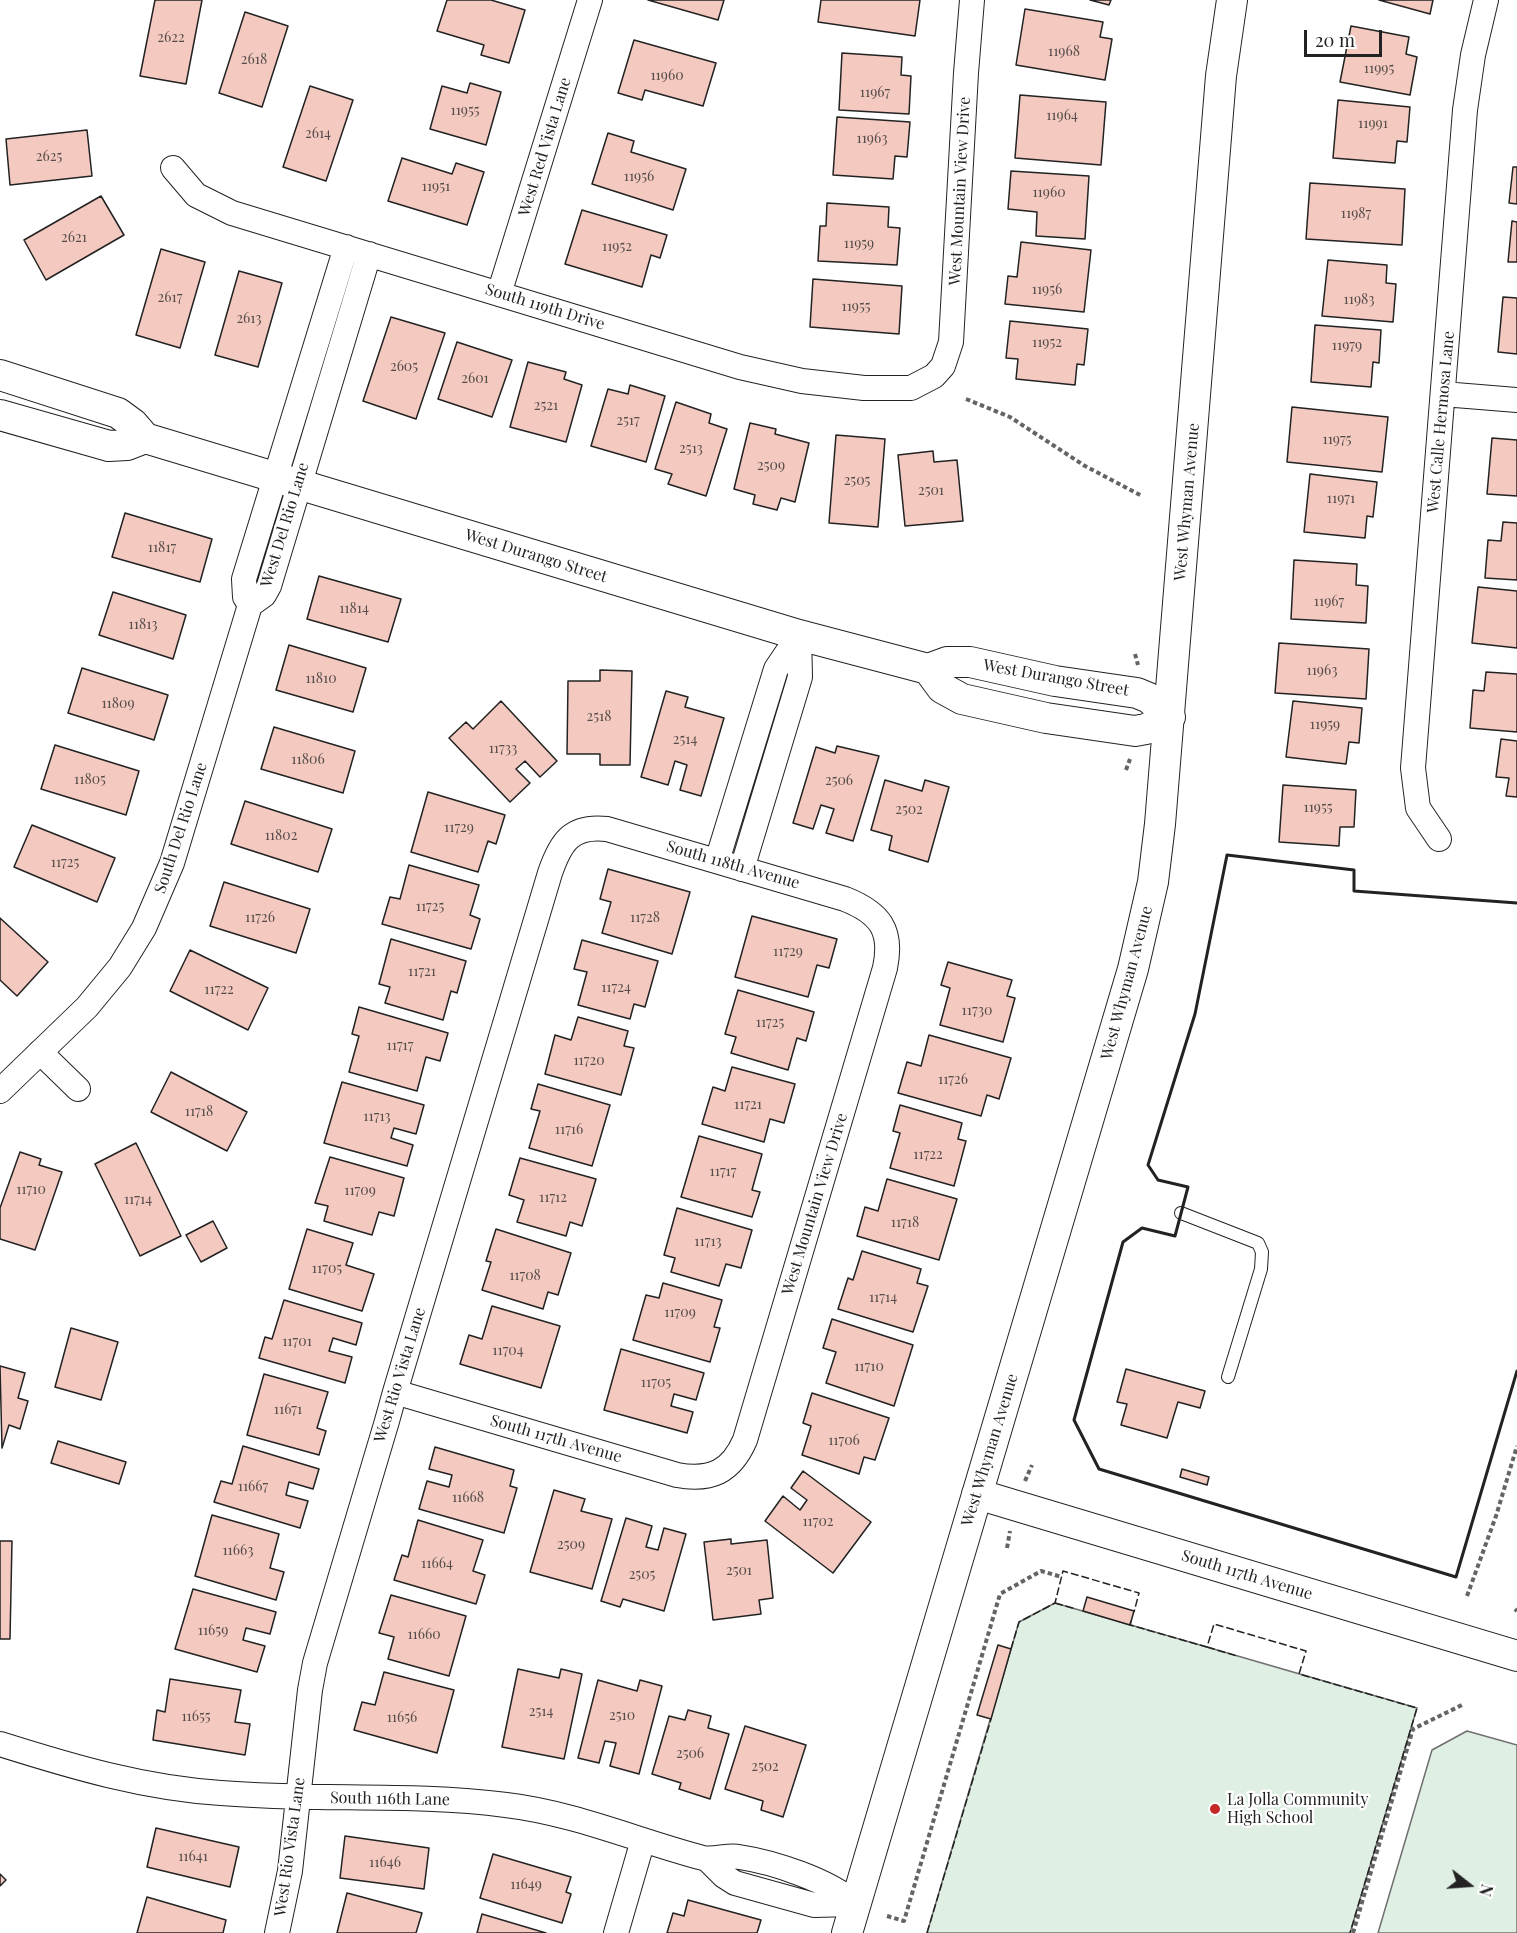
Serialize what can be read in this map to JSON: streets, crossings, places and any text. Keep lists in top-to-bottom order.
{
  "streets": {
    "street": [
      "West Red Vista Lane",
      "West Mountain View Drive",
      "South 119th Drive",
      "West Calle Hermosa Lane",
      "West Whyman Avenue",
      "West Del Rio Lane",
      "West Durango Street",
      "South Del Rio Lane",
      "South 118th Avenue",
      "West Rio Vista Lane",
      "South 117th Avenue",
      "South 116th Lane"
    ]
  },
  "crossings": [
    ["West Red Vista Lane", "South 119th Drive"],
    ["West Mountain View Drive", "South 119th Drive"],
    ["West Mountain View Drive", "South 118th Avenue"],
    ["West Mountain View Drive", "South 117th Avenue"],
    ["South 119th Drive", "West Del Rio Lane"],
    ["West Whyman Avenue", "West Durango Street"],
    ["West Whyman Avenue", "South 117th Avenue"],
    ["West Whyman Avenue", "South 116th Lane"],
    ["West Del Rio Lane", "West Durango Street"],
    ["West Del Rio Lane", "South Del Rio Lane"],
    ["South 118th Avenue", "West Rio Vista Lane"],
    ["West Rio Vista Lane", "South 117th Avenue"],
    ["West Rio Vista Lane", "South 116th Lane"]
  ],
  "places": ["La Jolla Community High School"],
  "house_numbers": [
    "2622",
    "11968",
    "2618",
    "11995",
    "11960",
    "11967",
    "11955",
    "11964",
    "11991",
    "2614",
    "11963",
    "2625",
    "11956",
    "11951",
    "11960",
    "11987",
    "2621",
    "11959",
    "11952",
    "11956",
    "2617",
    "11983",
    "11955",
    "2613",
    "11952",
    "11979",
    "2605",
    "2601",
    "2521",
    "2517",
    "11975",
    "2513",
    "2509",
    "2505",
    "2501",
    "11971",
    "11817",
    "11967",
    "11814",
    "11813",
    "11963",
    "11810",
    "11809",
    "2518",
    "11959",
    "2514",
    "11733",
    "11806",
    "11805",
    "2506",
    "11955",
    "2502",
    "11729",
    "11802",
    "11725",
    "11725",
    "11726",
    "11728",
    "11729",
    "11721",
    "11724",
    "11722",
    "11730",
    "11725",
    "11717",
    "11720",
    "11726",
    "11721",
    "11718",
    "11713",
    "11716",
    "11722",
    "11717",
    "11710",
    "11709",
    "11712",
    "11714",
    "11718",
    "11713",
    "11705",
    "11708",
    "11714",
    "11709",
    "11701",
    "11704",
    "11710",
    "11705",
    "11671",
    "11706",
    "11667",
    "11668",
    "11702",
    "2509",
    "11663",
    "11664",
    "2501",
    "2505",
    "11659",
    "11660",
    "2514",
    "2510",
    "11655",
    "11656",
    "2506",
    "2502",
    "11641",
    "11646",
    "11649"
  ],
  "scale_bar": "20 m",
  "north": "right"
}
